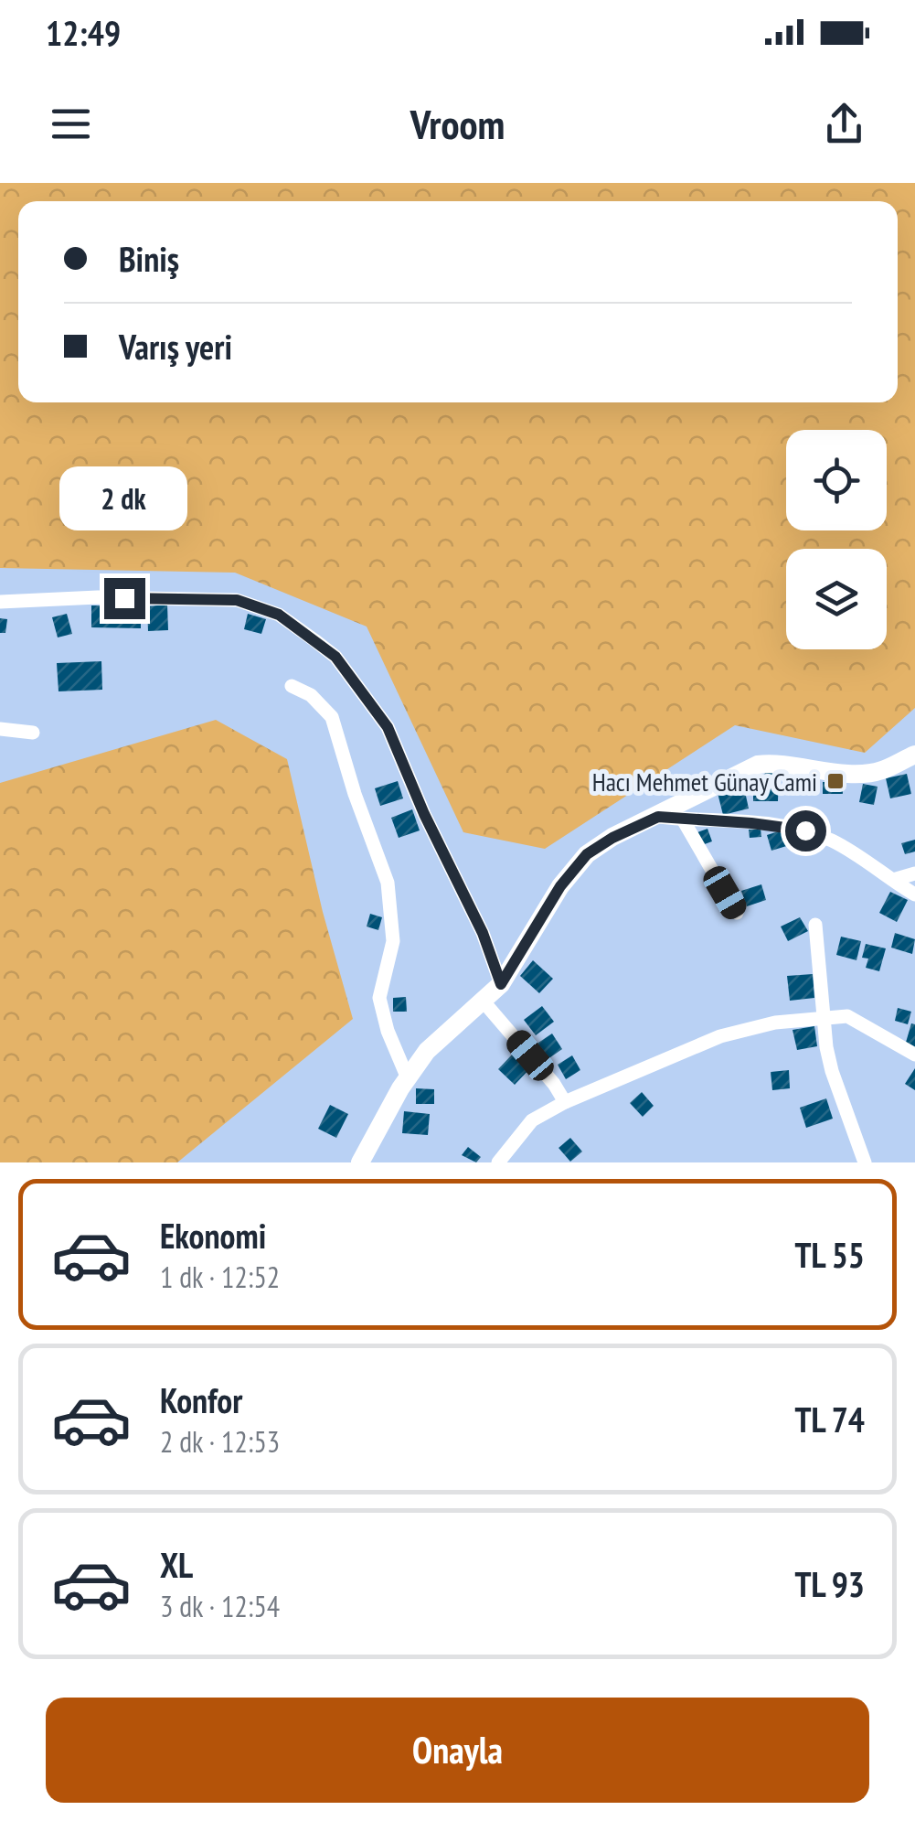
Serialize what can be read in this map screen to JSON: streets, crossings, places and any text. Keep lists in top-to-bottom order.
{
  "places": {
    "transit": ["Hacı Mehmet Günay Cami"]
  },
  "page": {
    "status": "12:49",
    "header": "Vroom",
    "banner": ["Biniş", "Varış yeri"],
    "bubble": "2 dk",
    "list": [
      {
        "name": "Ekonomi",
        "note": "1 dk · 12:52",
        "value": "TL 55"
      },
      {
        "name": "Konfor",
        "note": "2 dk · 12:53",
        "value": "TL 74"
      },
      {
        "name": "XL",
        "note": "3 dk · 12:54",
        "value": "TL 93"
      }
    ],
    "buttons": "Onayla"
  }
}
